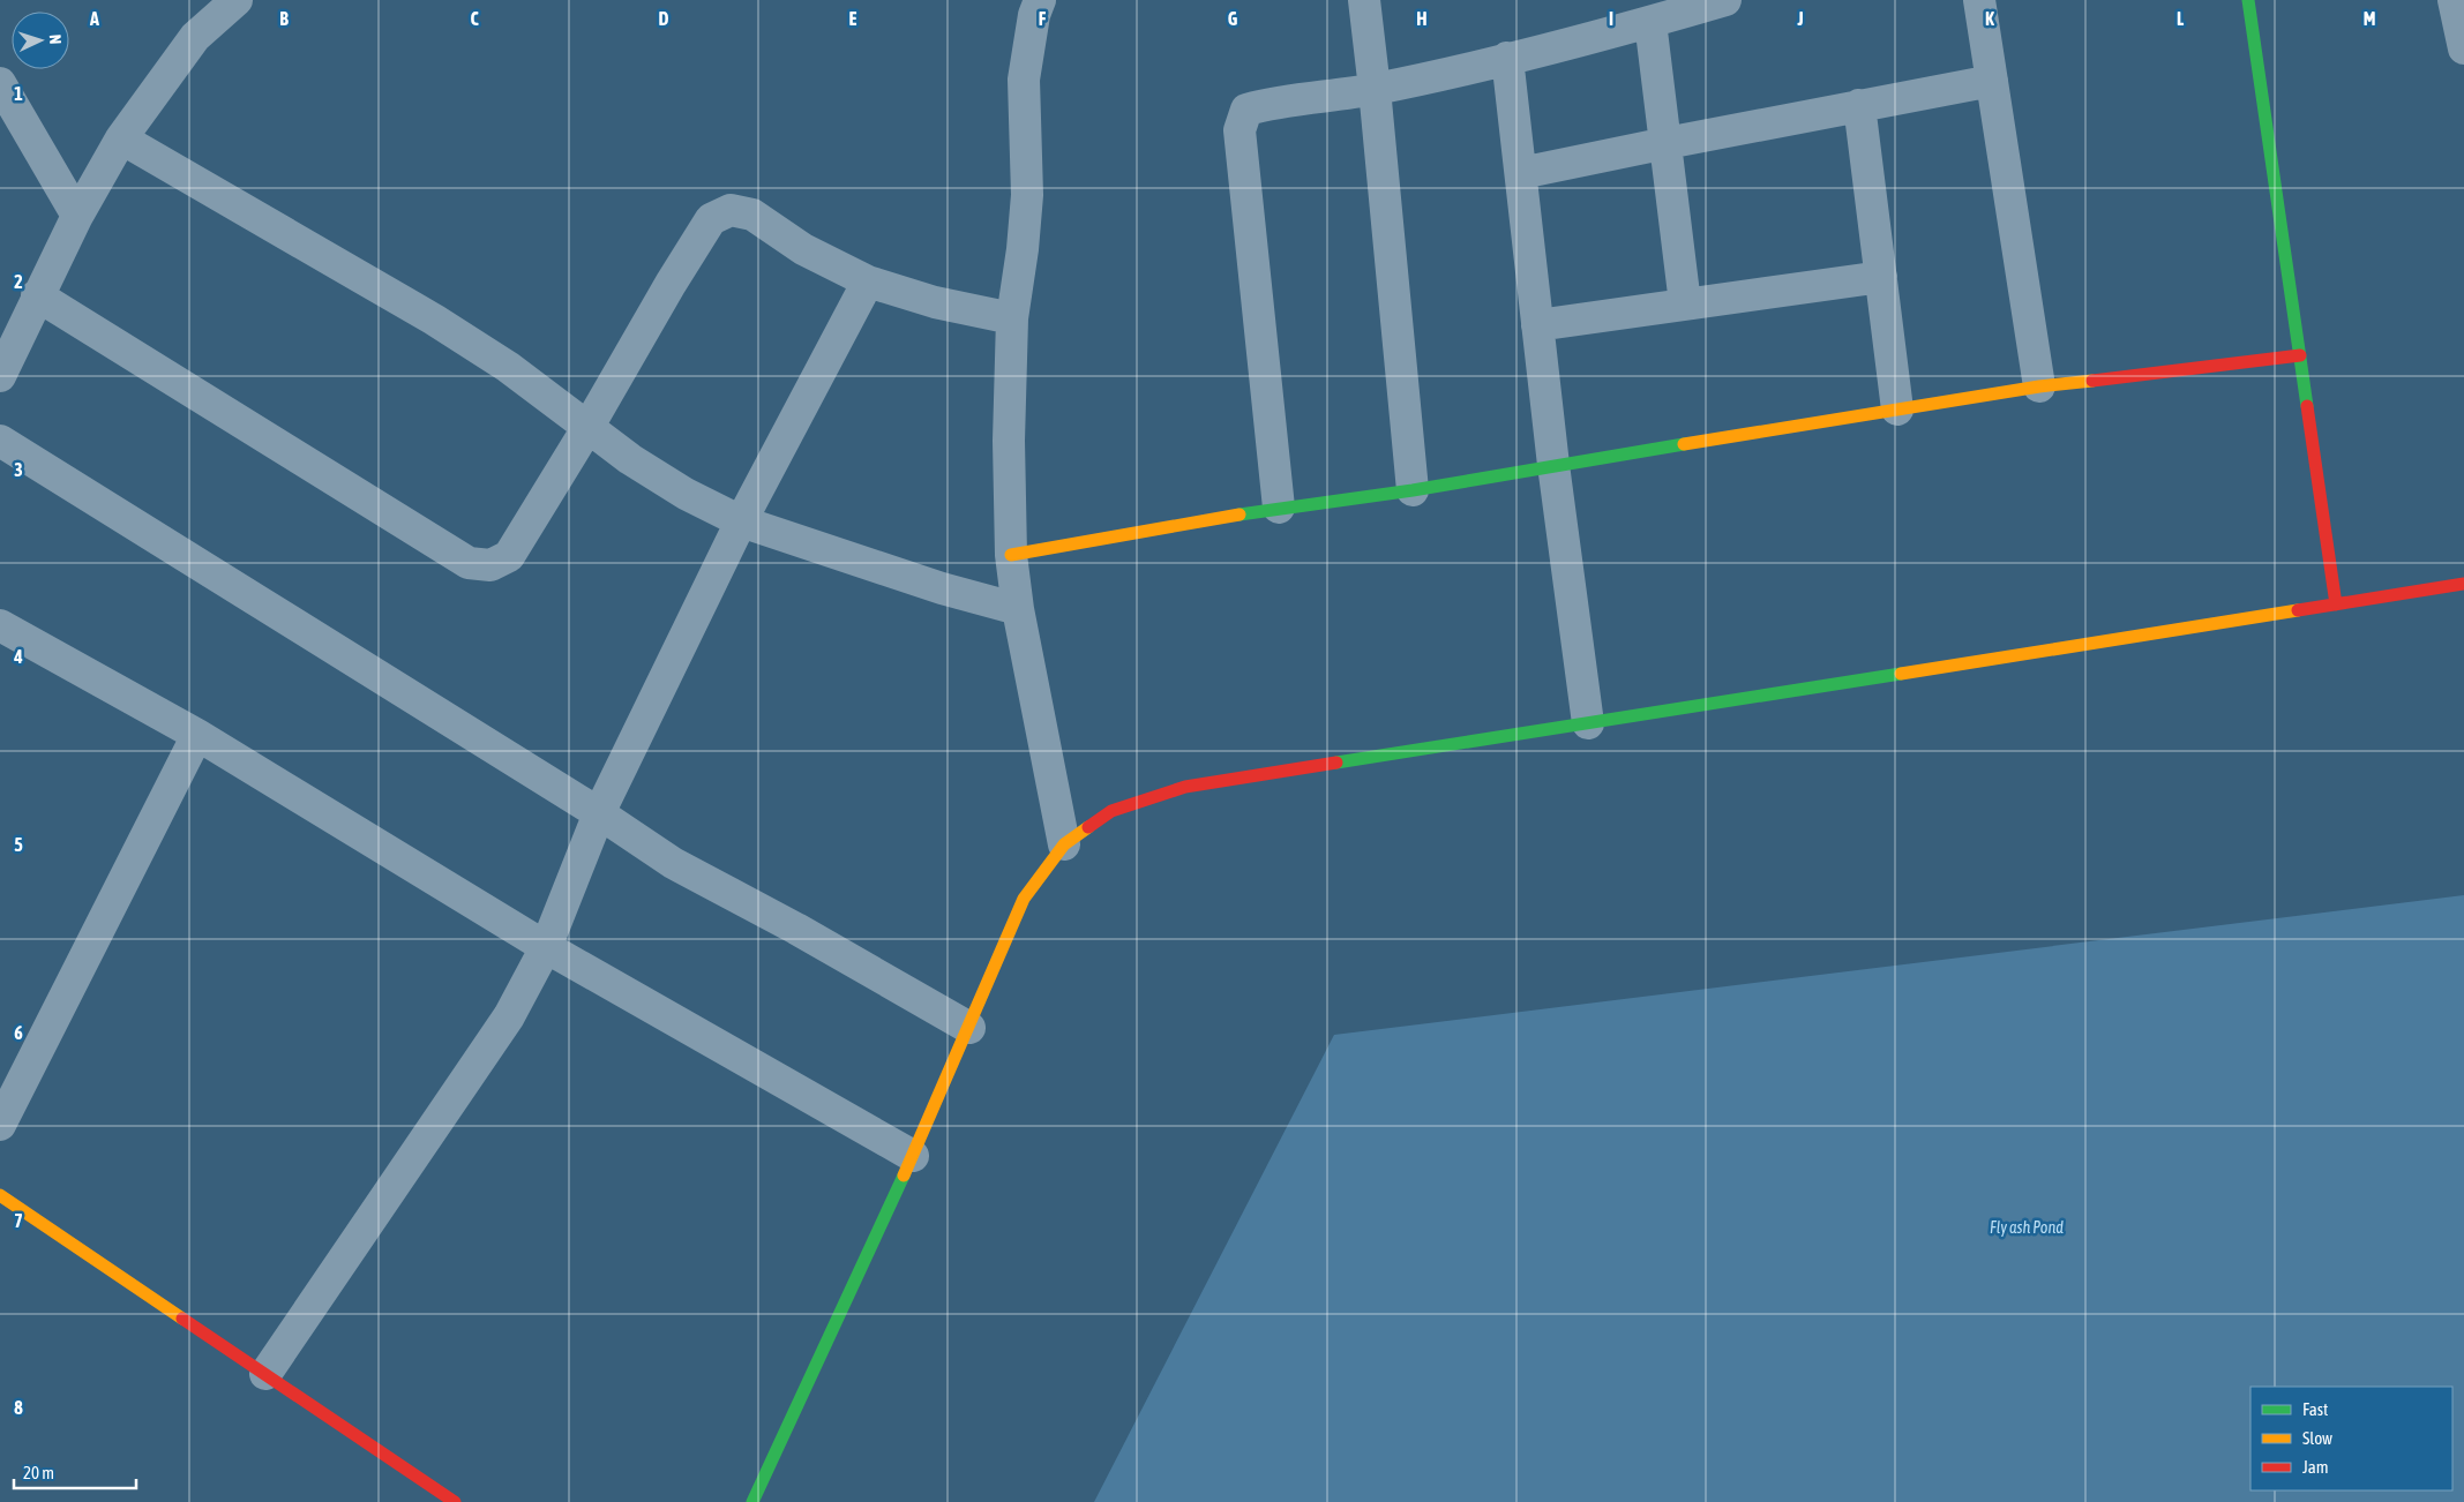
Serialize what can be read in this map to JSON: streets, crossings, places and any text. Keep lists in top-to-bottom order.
{
  "water": ["Fly ash Pond"],
  "legend": ["Fast", "Slow", "Jam"],
  "scale_bar": "20 m",
  "north": "right",
  "grid": {
    "columns": [
      "A",
      "B",
      "C",
      "D",
      "E",
      "F",
      "G",
      "H",
      "I",
      "J",
      "K",
      "L",
      "M"
    ],
    "rows": [
      "1",
      "2",
      "3",
      "4",
      "5",
      "6",
      "7",
      "8"
    ]
  }
}
